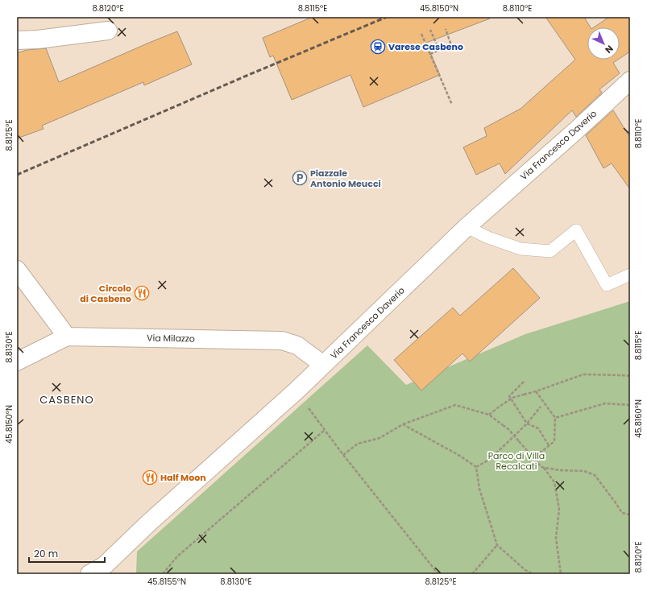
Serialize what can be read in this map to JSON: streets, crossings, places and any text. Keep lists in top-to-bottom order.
{
  "streets": {
    "street": ["Via Francesco Daverio", "Via Milazzo"]
  },
  "crossings": [
    ["Via Francesco Daverio", "Via Milazzo"]
  ],
  "districts": ["CASBENO"],
  "parks": ["Parco di Villa Recalcati"],
  "places": {
    "station": ["Varese Casbeno"],
    "parking": ["Piazzale Antonio Meucci"],
    "restaurant": ["Circolo di Casbeno", "Half Moon"]
  },
  "scale_bar": "20 m",
  "north": "bottom right",
  "coordinates": [
    "8.8120°E",
    "8.8115°E",
    "45.8150°N",
    "8.8110°E",
    "8.8125°E",
    "8.8130°E",
    "45.8160°N",
    "45.8155°N"
  ]
}
